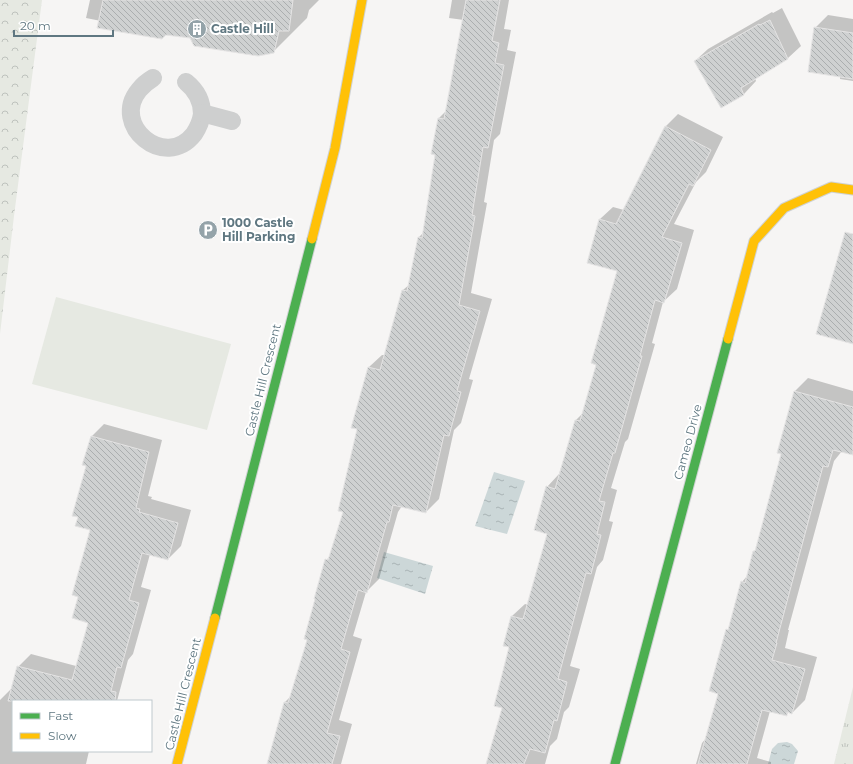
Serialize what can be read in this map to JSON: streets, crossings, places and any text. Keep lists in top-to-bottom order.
{
  "streets": {
    "street": ["Castle Hill Crescent", "Cameo Drive"]
  },
  "places": {
    "building": ["Castle Hill"],
    "parking": ["1000 Castle Hill Parking"]
  },
  "legend": ["Fast", "Slow"],
  "scale_bar": "20 m"
}
